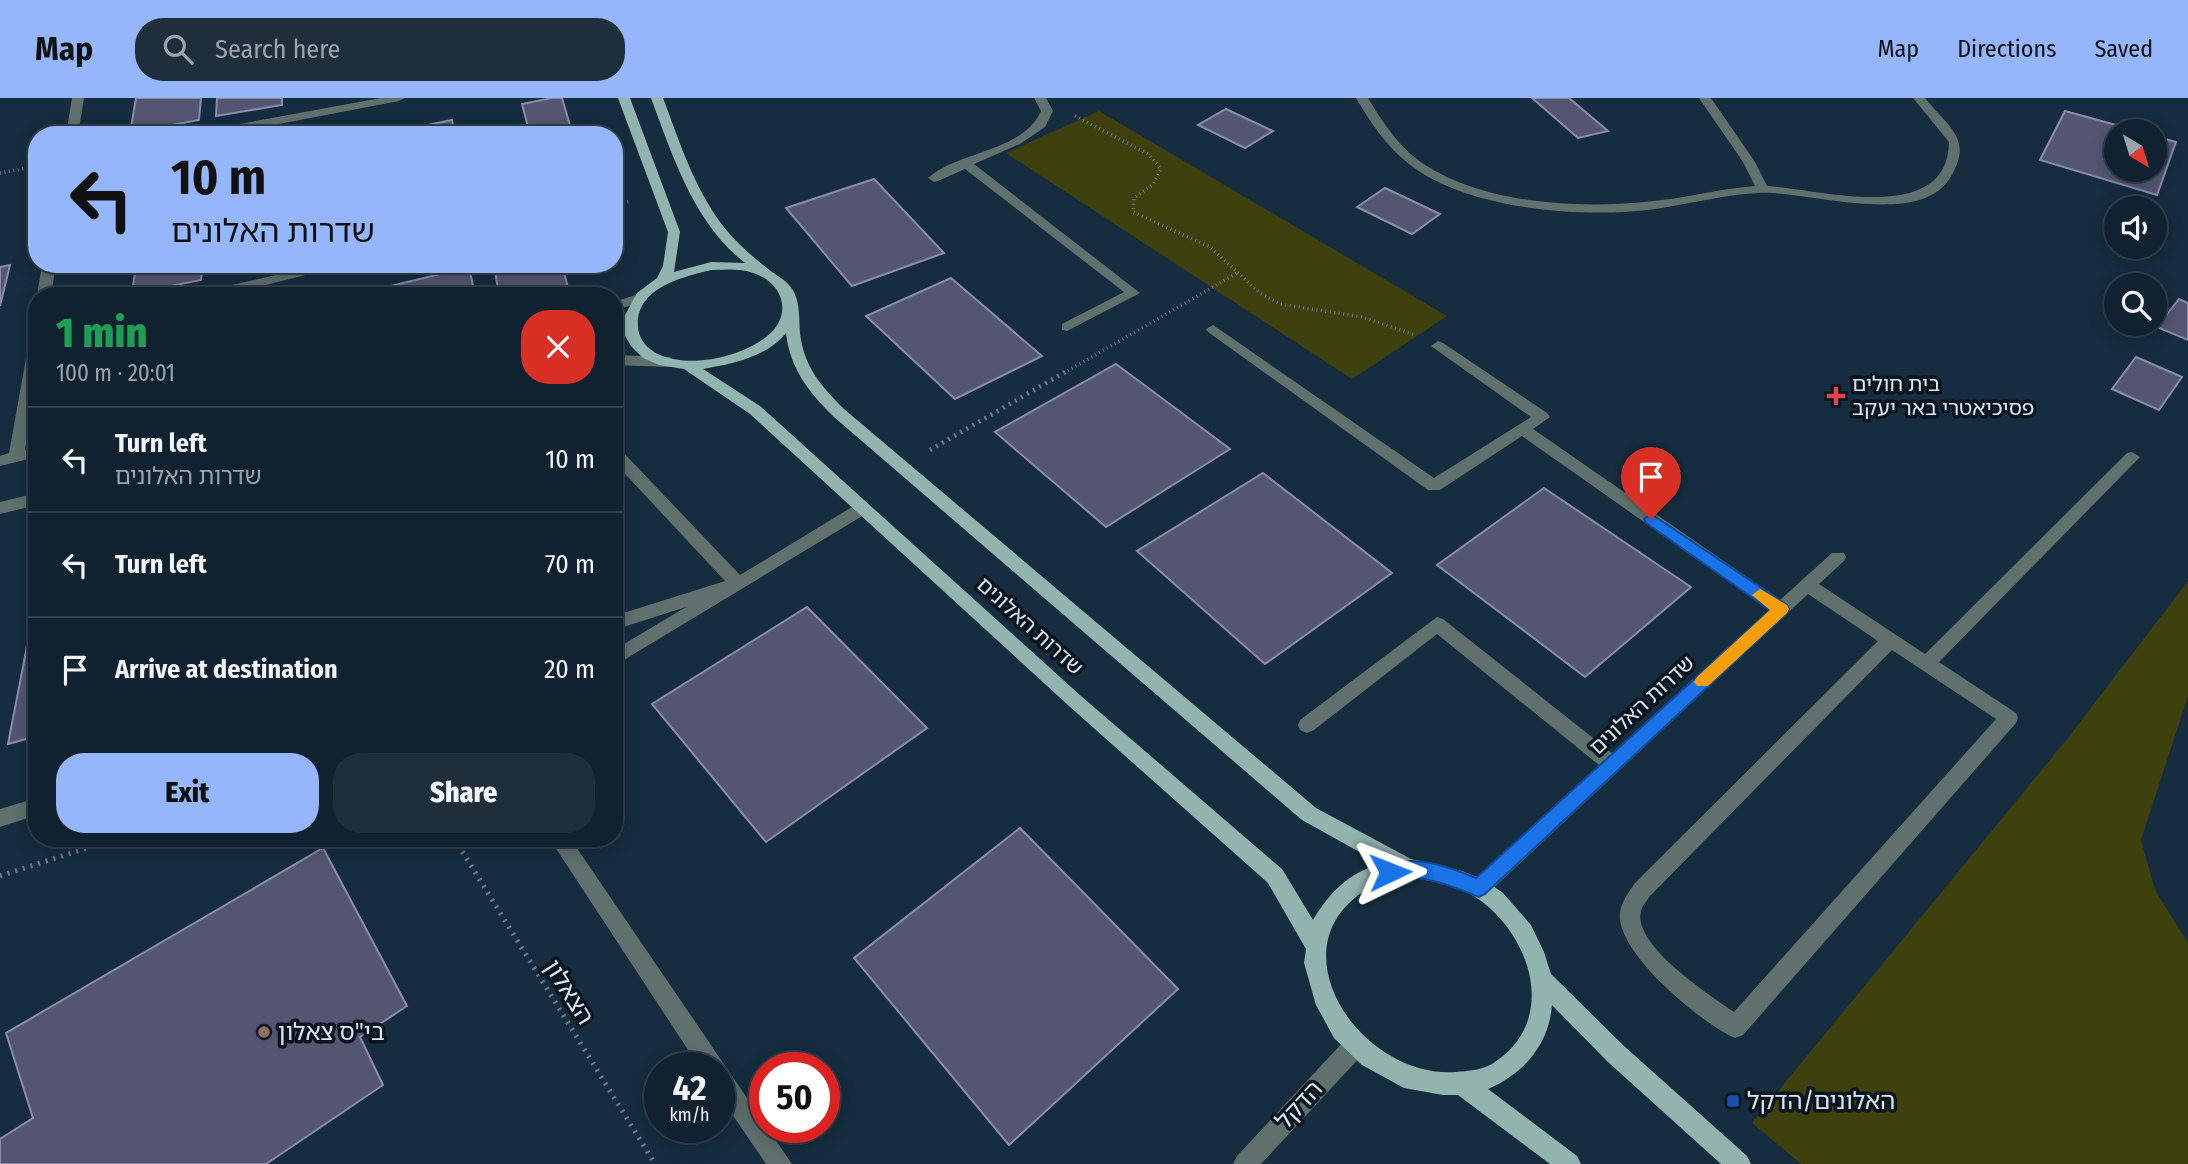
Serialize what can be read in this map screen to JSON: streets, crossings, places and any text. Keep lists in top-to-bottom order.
{
  "streets": {
    "main road": ["שדרות האלונים"],
    "street": ["הדקל"],
    "path": ["הצאלון"]
  },
  "crossings": [
    ["שדרות האלונים", "הדקל"]
  ],
  "places": {
    "health": ["בית חולים פסיכיאטרי באר יעקב"],
    "other": ["בי\"ס צאלון"],
    "transit": ["האלונים/הדקל"]
  },
  "north": "bottom right",
  "page": {
    "header": "Map",
    "search": "Search here",
    "nav": ["Map", "Directions", "Saved"],
    "turn": ["10 m", "שדרות האלונים"],
    "heading": ["1 min", "100 m · 20:01"],
    "list": [
      {
        "name": "Turn left",
        "note": "שדרות האלונים",
        "value": "10 m"
      },
      {
        "name": "Turn left",
        "value": "70 m"
      },
      {
        "name": "Arrive at destination",
        "value": "20 m"
      }
    ],
    "buttons": ["Exit", "Share"],
    "speed": "42 km/h",
    "limit": "50"
  }
}
